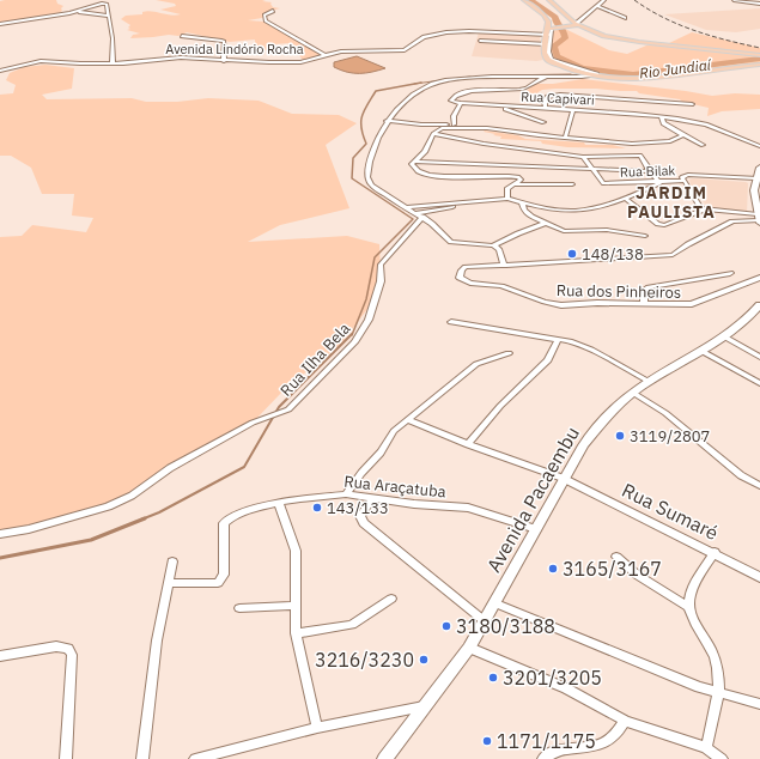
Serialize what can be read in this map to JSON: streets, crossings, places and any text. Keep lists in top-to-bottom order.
{
  "streets": {
    "main road": ["Avenida Pacaembu"],
    "street": [
      "Avenida Lindório Rocha",
      "Rua Capivari",
      "Rua Bilak",
      "Rua dos Pinheiros",
      "Rua Ilha Bela",
      "Rua Araçatuba",
      "Rua Sumaré"
    ]
  },
  "crossings": [
    ["Rua Araçatuba", "Avenida Pacaembu"],
    ["Avenida Pacaembu", "Rua Sumaré"]
  ],
  "districts": ["JARDIM PAULISTA"],
  "water": ["Rio Jundiaí"],
  "places": [
    "148/138",
    "3119/2807",
    "143/133",
    "3165/3167",
    "3180/3188",
    "3216/3230",
    "3201/3205",
    "1171/1175"
  ]
}
